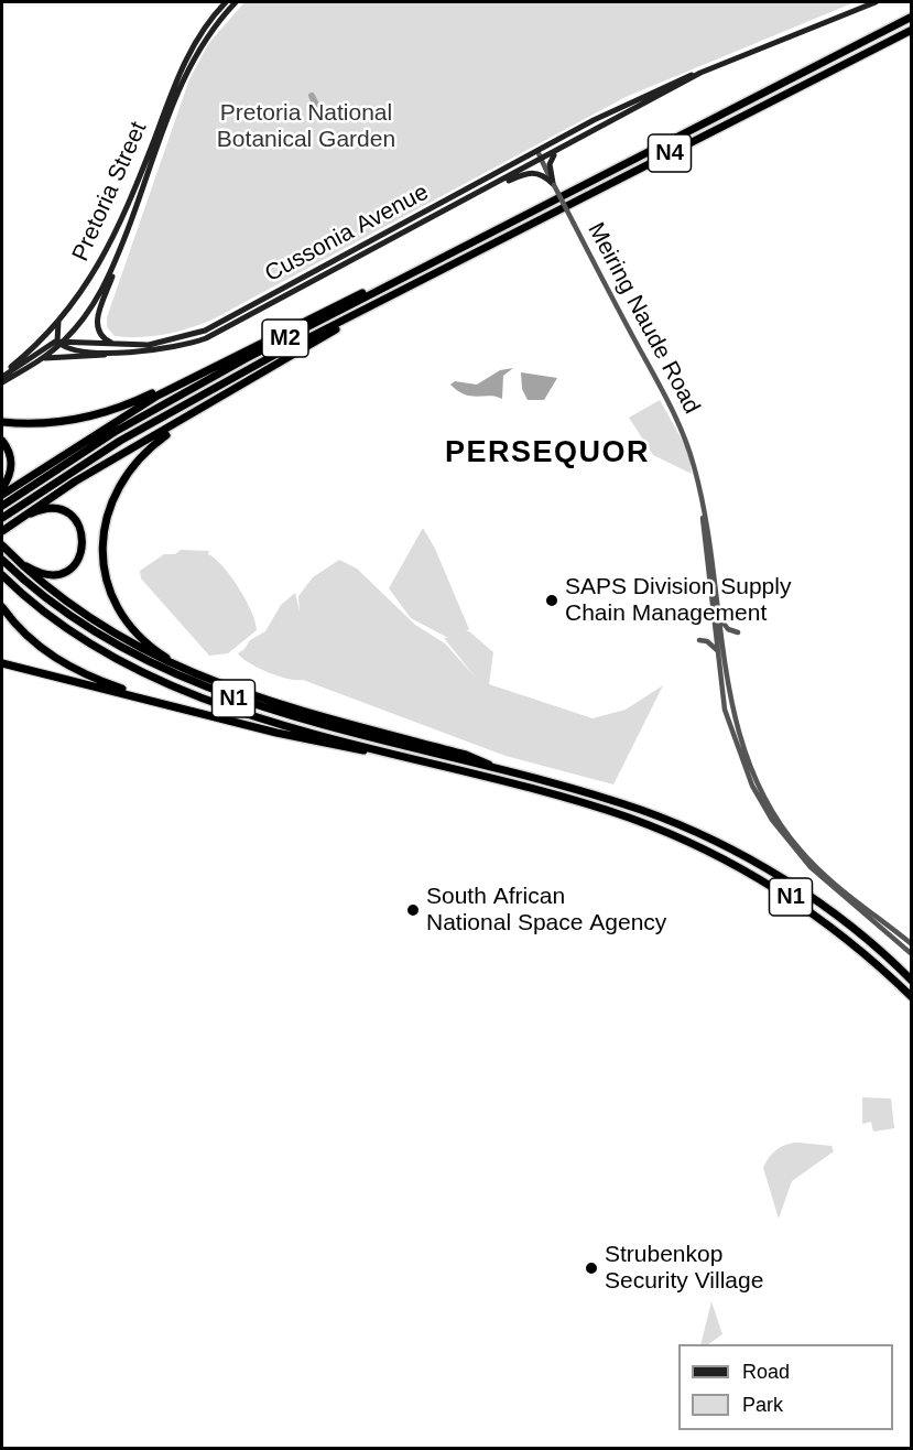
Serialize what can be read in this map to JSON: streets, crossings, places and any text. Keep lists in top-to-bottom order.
{
  "streets": {
    "highway": ["N4", "M2", "N1"],
    "main road": ["Pretoria Street", "Cussonia Avenue"],
    "street": ["Meiring Naude Road"]
  },
  "crossings": [
    ["N4", "M2"],
    ["Pretoria Street", "Cussonia Avenue"],
    ["Cussonia Avenue", "Meiring Naude Road"]
  ],
  "districts": ["PERSEQUOR"],
  "parks": ["Pretoria National Botanical Garden"],
  "places": ["SAPS Division Supply Chain Management", "South African National Space Agency", "Strubenkop Security Village"],
  "legend": ["Road", "Park"]
}
